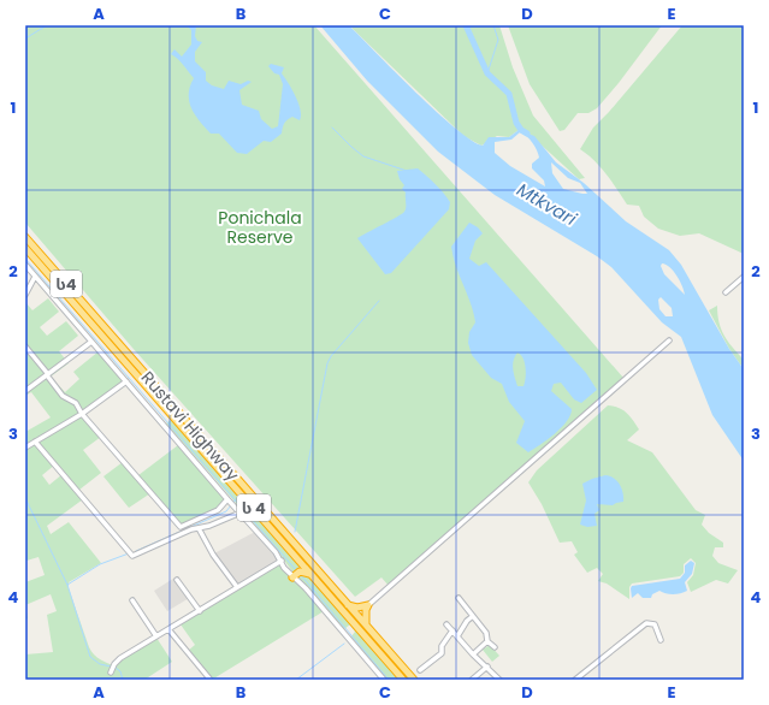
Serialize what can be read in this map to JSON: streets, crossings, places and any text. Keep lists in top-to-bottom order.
{
  "streets": {
    "highway": ["ს4", "Rustavi Highway", "ს 4"]
  },
  "water": ["Mtkvari"],
  "parks": ["Ponichala Reserve"],
  "grid": {
    "columns": [
      "A",
      "B",
      "C",
      "D",
      "E"
    ],
    "rows": [
      "1",
      "2",
      "3",
      "4"
    ]
  }
}
